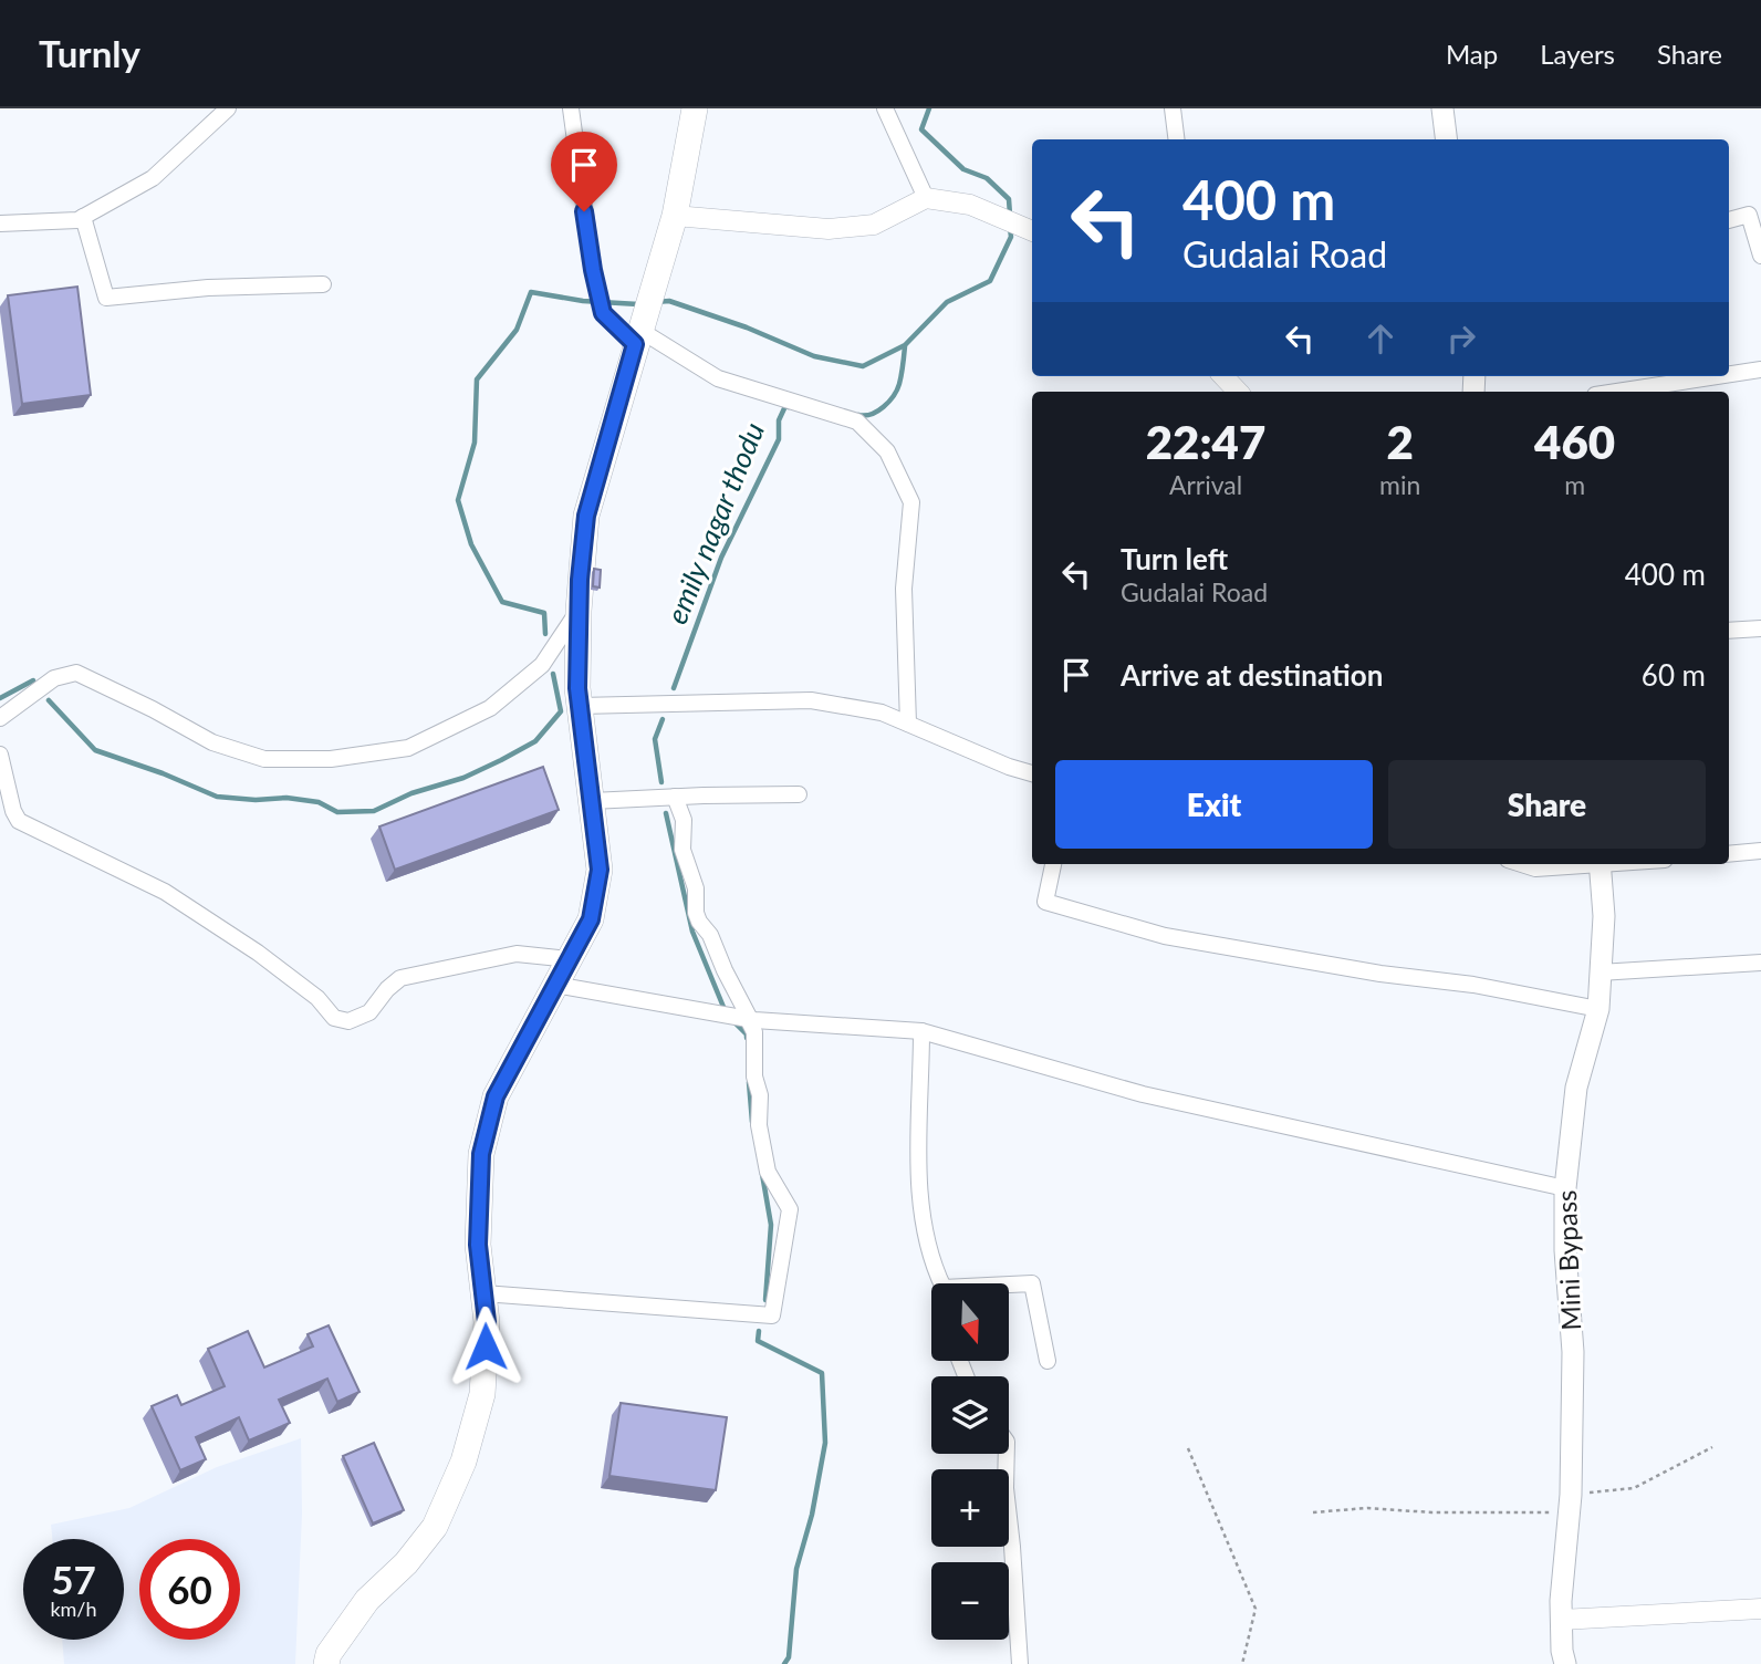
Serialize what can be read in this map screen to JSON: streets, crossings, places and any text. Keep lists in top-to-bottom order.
{
  "streets": {
    "main road": ["Mini Bypass"]
  },
  "water": ["emily nagar thodu"],
  "north": "bottom",
  "page": {
    "header": "Turnly",
    "nav": ["Map", "Layers", "Share"],
    "turn": ["400 m", "Gudalai Road"],
    "eta": [
      "22:47",
      "Arrival",
      "2",
      "min",
      "460",
      "m"
    ],
    "list": [
      {
        "name": "Turn left",
        "note": "Gudalai Road",
        "value": "400 m"
      },
      {
        "name": "Arrive at destination",
        "value": "60 m"
      }
    ],
    "buttons": ["Exit", "Share"],
    "map_buttons": ["+", "−"],
    "speed": "57 km/h",
    "limit": "60"
  }
}
